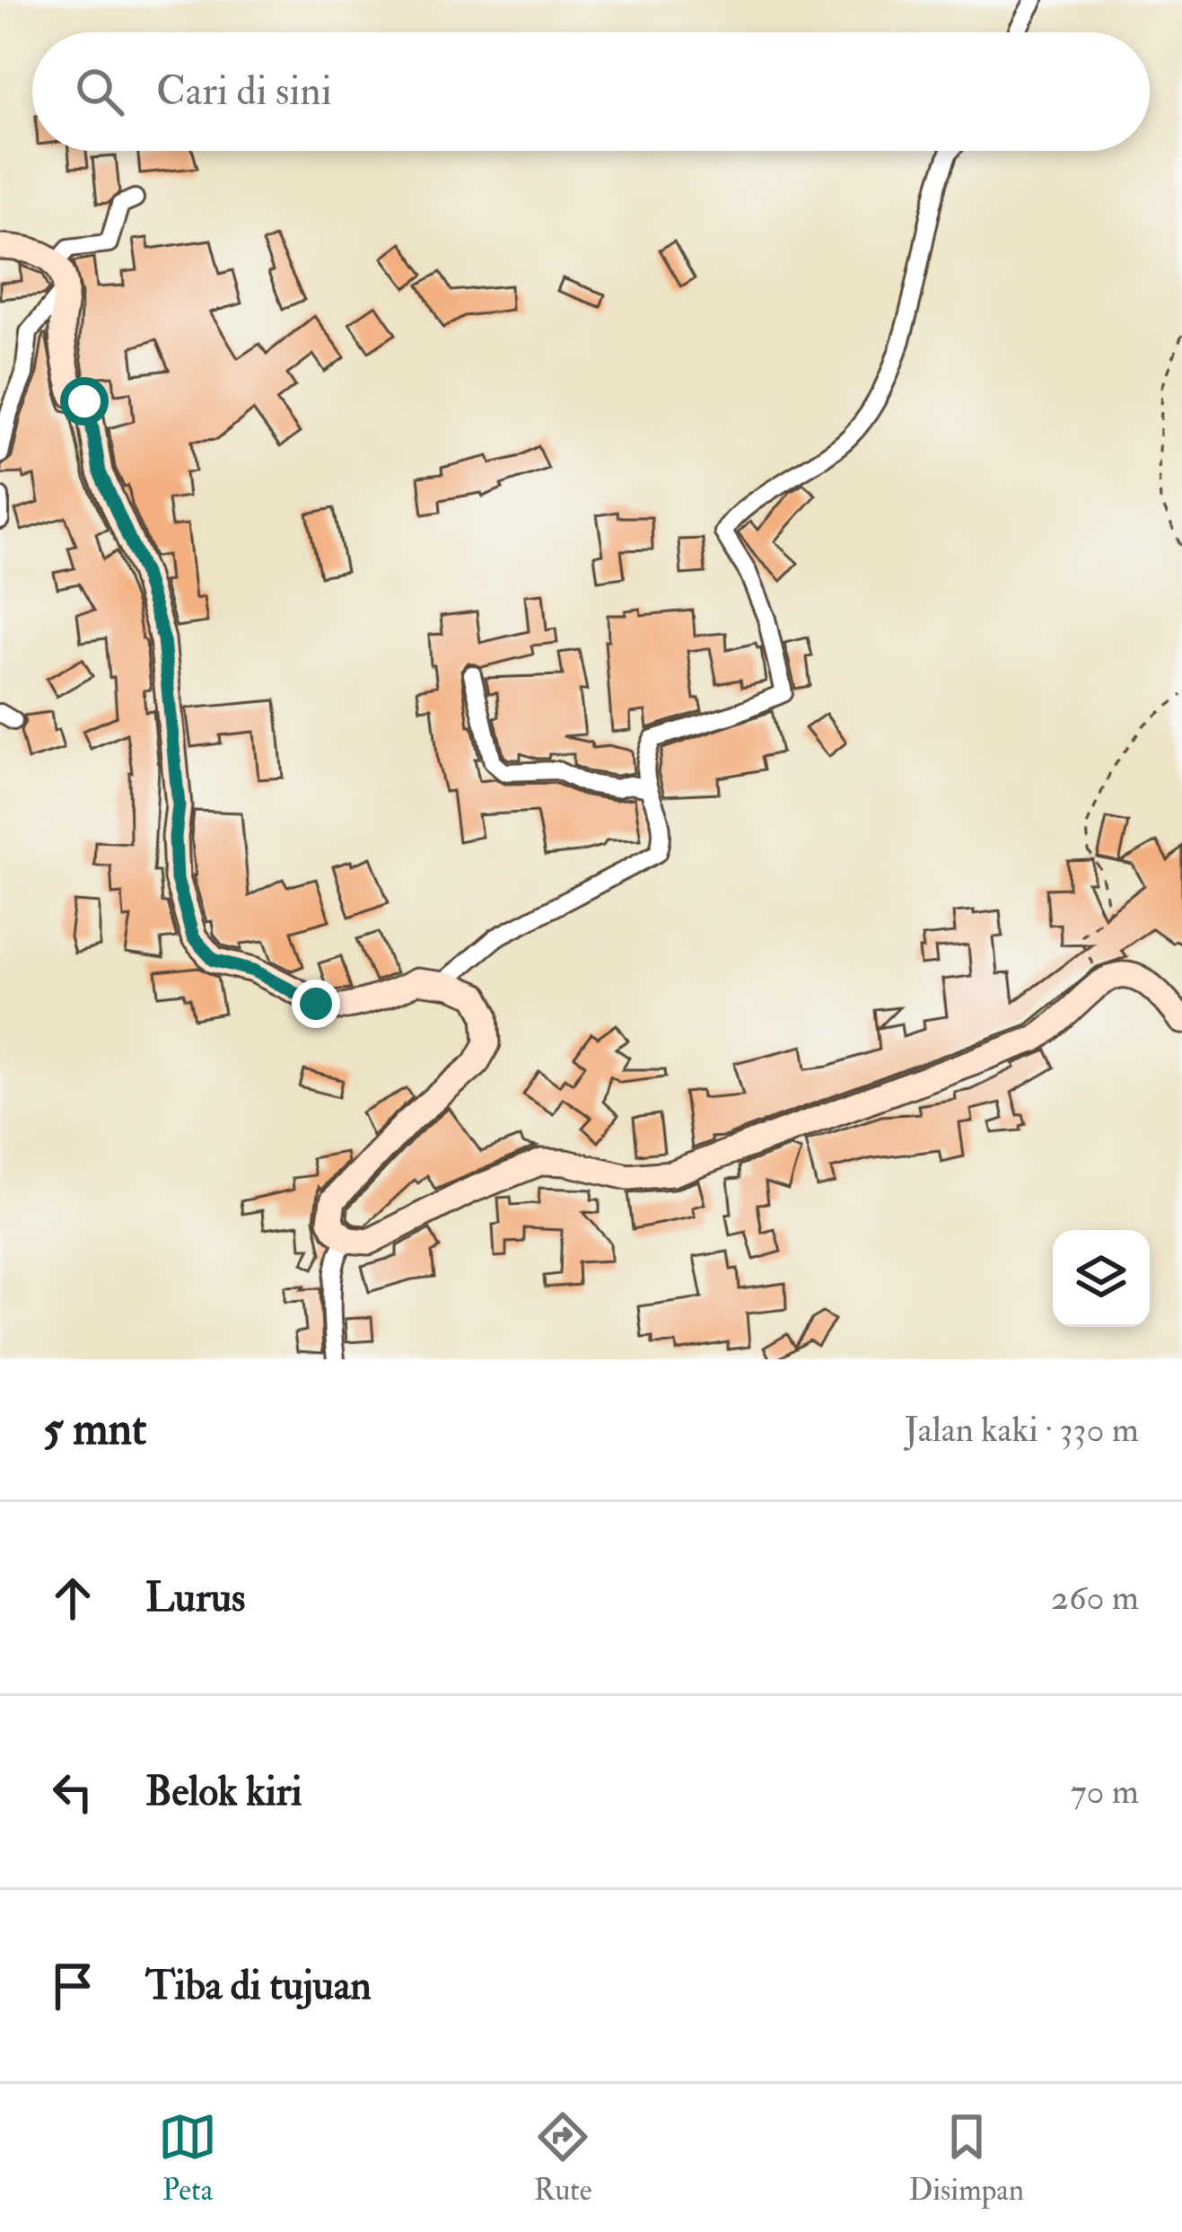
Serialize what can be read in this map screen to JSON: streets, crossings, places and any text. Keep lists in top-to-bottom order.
{
  "page": {
    "search": "Cari di sini",
    "heading": ["5 mnt", "Jalan kaki · 330 m"],
    "list": [
      ["Lurus", "260 m"],
      ["Belok kiri", "70 m"],
      "Tiba di tujuan"
    ],
    "nav": ["Peta", "Rute", "Disimpan"]
  }
}
